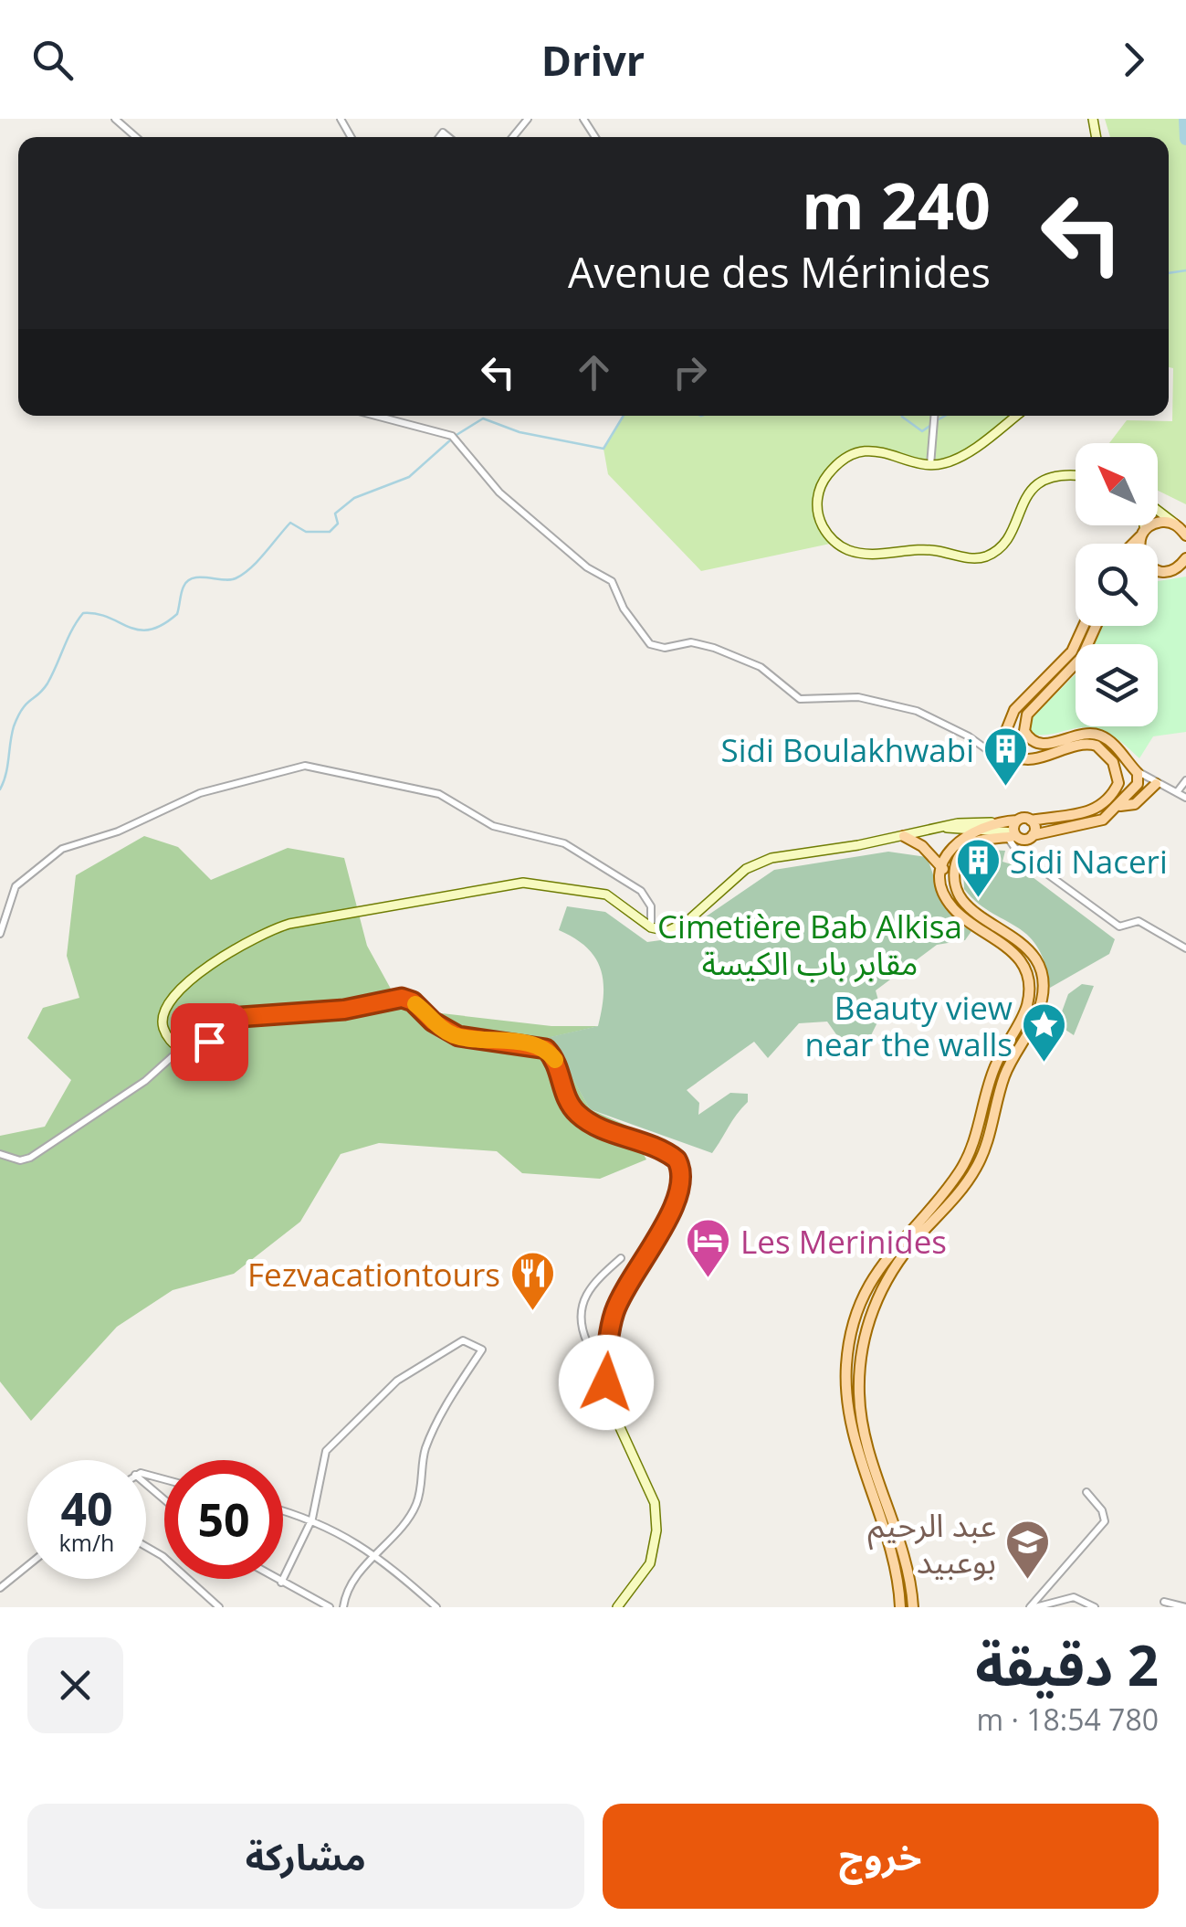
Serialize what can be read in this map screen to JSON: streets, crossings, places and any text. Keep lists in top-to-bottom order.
{
  "parks": ["Cimetière Bab Alkisa مقابر باب الكيسة"],
  "places": {
    "building": ["Sidi Boulakhwabi", "Sidi Naceri"],
    "place": ["Beauty view near the walls"],
    "hotel": ["Les Merinides"],
    "restaurant": ["Fezvacationtours"],
    "school or university": ["عبد الرحيم بوعبيد"]
  },
  "north": "top left",
  "page": {
    "header": "Drivr",
    "turn": ["240 m", "Avenue des Mérinides"],
    "speed": "40 km/h",
    "limit": "50",
    "heading": ["2 دقيقة", "780 m · 18:54"],
    "buttons": ["خروج", "مشاركة"]
  }
}
